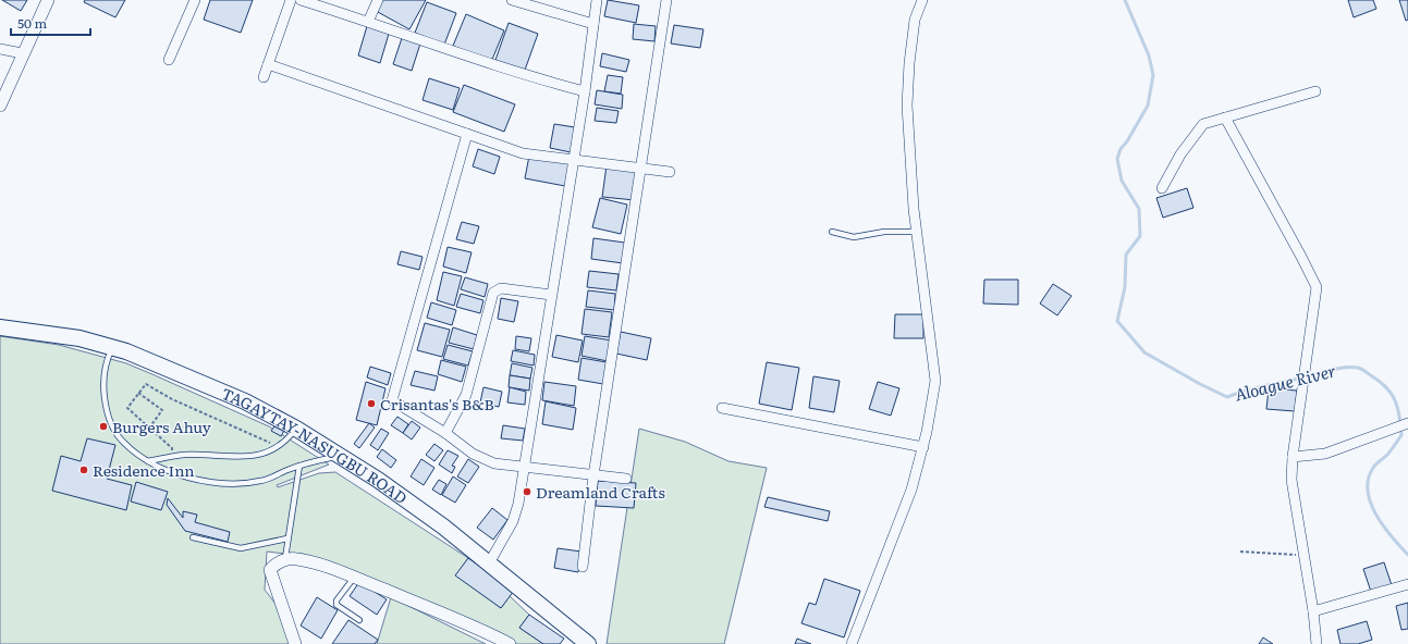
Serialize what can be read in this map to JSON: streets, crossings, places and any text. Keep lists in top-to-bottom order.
{
  "streets": {
    "main road": ["TAGAYTAY-NASUGBU ROAD"]
  },
  "water": ["Aloague River"],
  "places": [
    "Crisantas's B&B",
    "Burgers Ahuy",
    "Residence Inn",
    "Dreamland Crafts"
  ],
  "scale_bar": "50 m"
}
